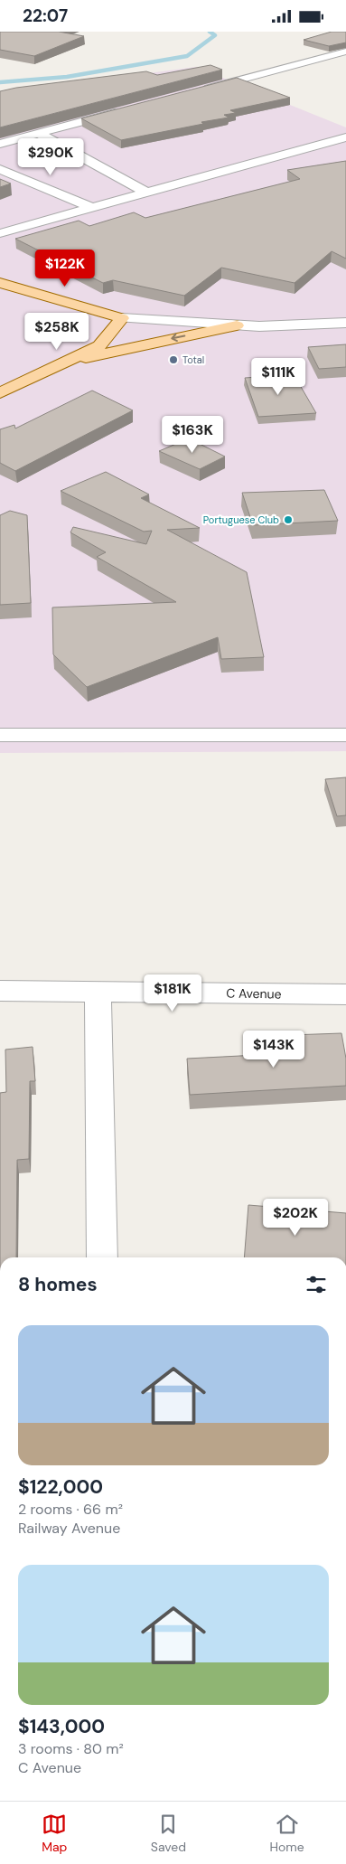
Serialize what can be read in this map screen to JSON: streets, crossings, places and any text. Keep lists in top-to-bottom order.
{
  "streets": {
    "street": ["C Avenue"]
  },
  "places": ["Total", "Portuguese Club"],
  "page": {
    "status": "22:07",
    "price": [
      "$290K",
      "$122K",
      "$258K",
      "$111K",
      "$163K",
      "$181K",
      "$143K",
      "$202K"
    ],
    "heading": "8 homes",
    "list": [
      {
        "name": "$122,000",
        "note": "2 rooms · 66 m² · Railway Avenue"
      },
      {
        "name": "$143,000",
        "note": "3 rooms · 80 m² · C Avenue"
      }
    ],
    "tabs": ["Map", "Saved", "Home"]
  }
}
